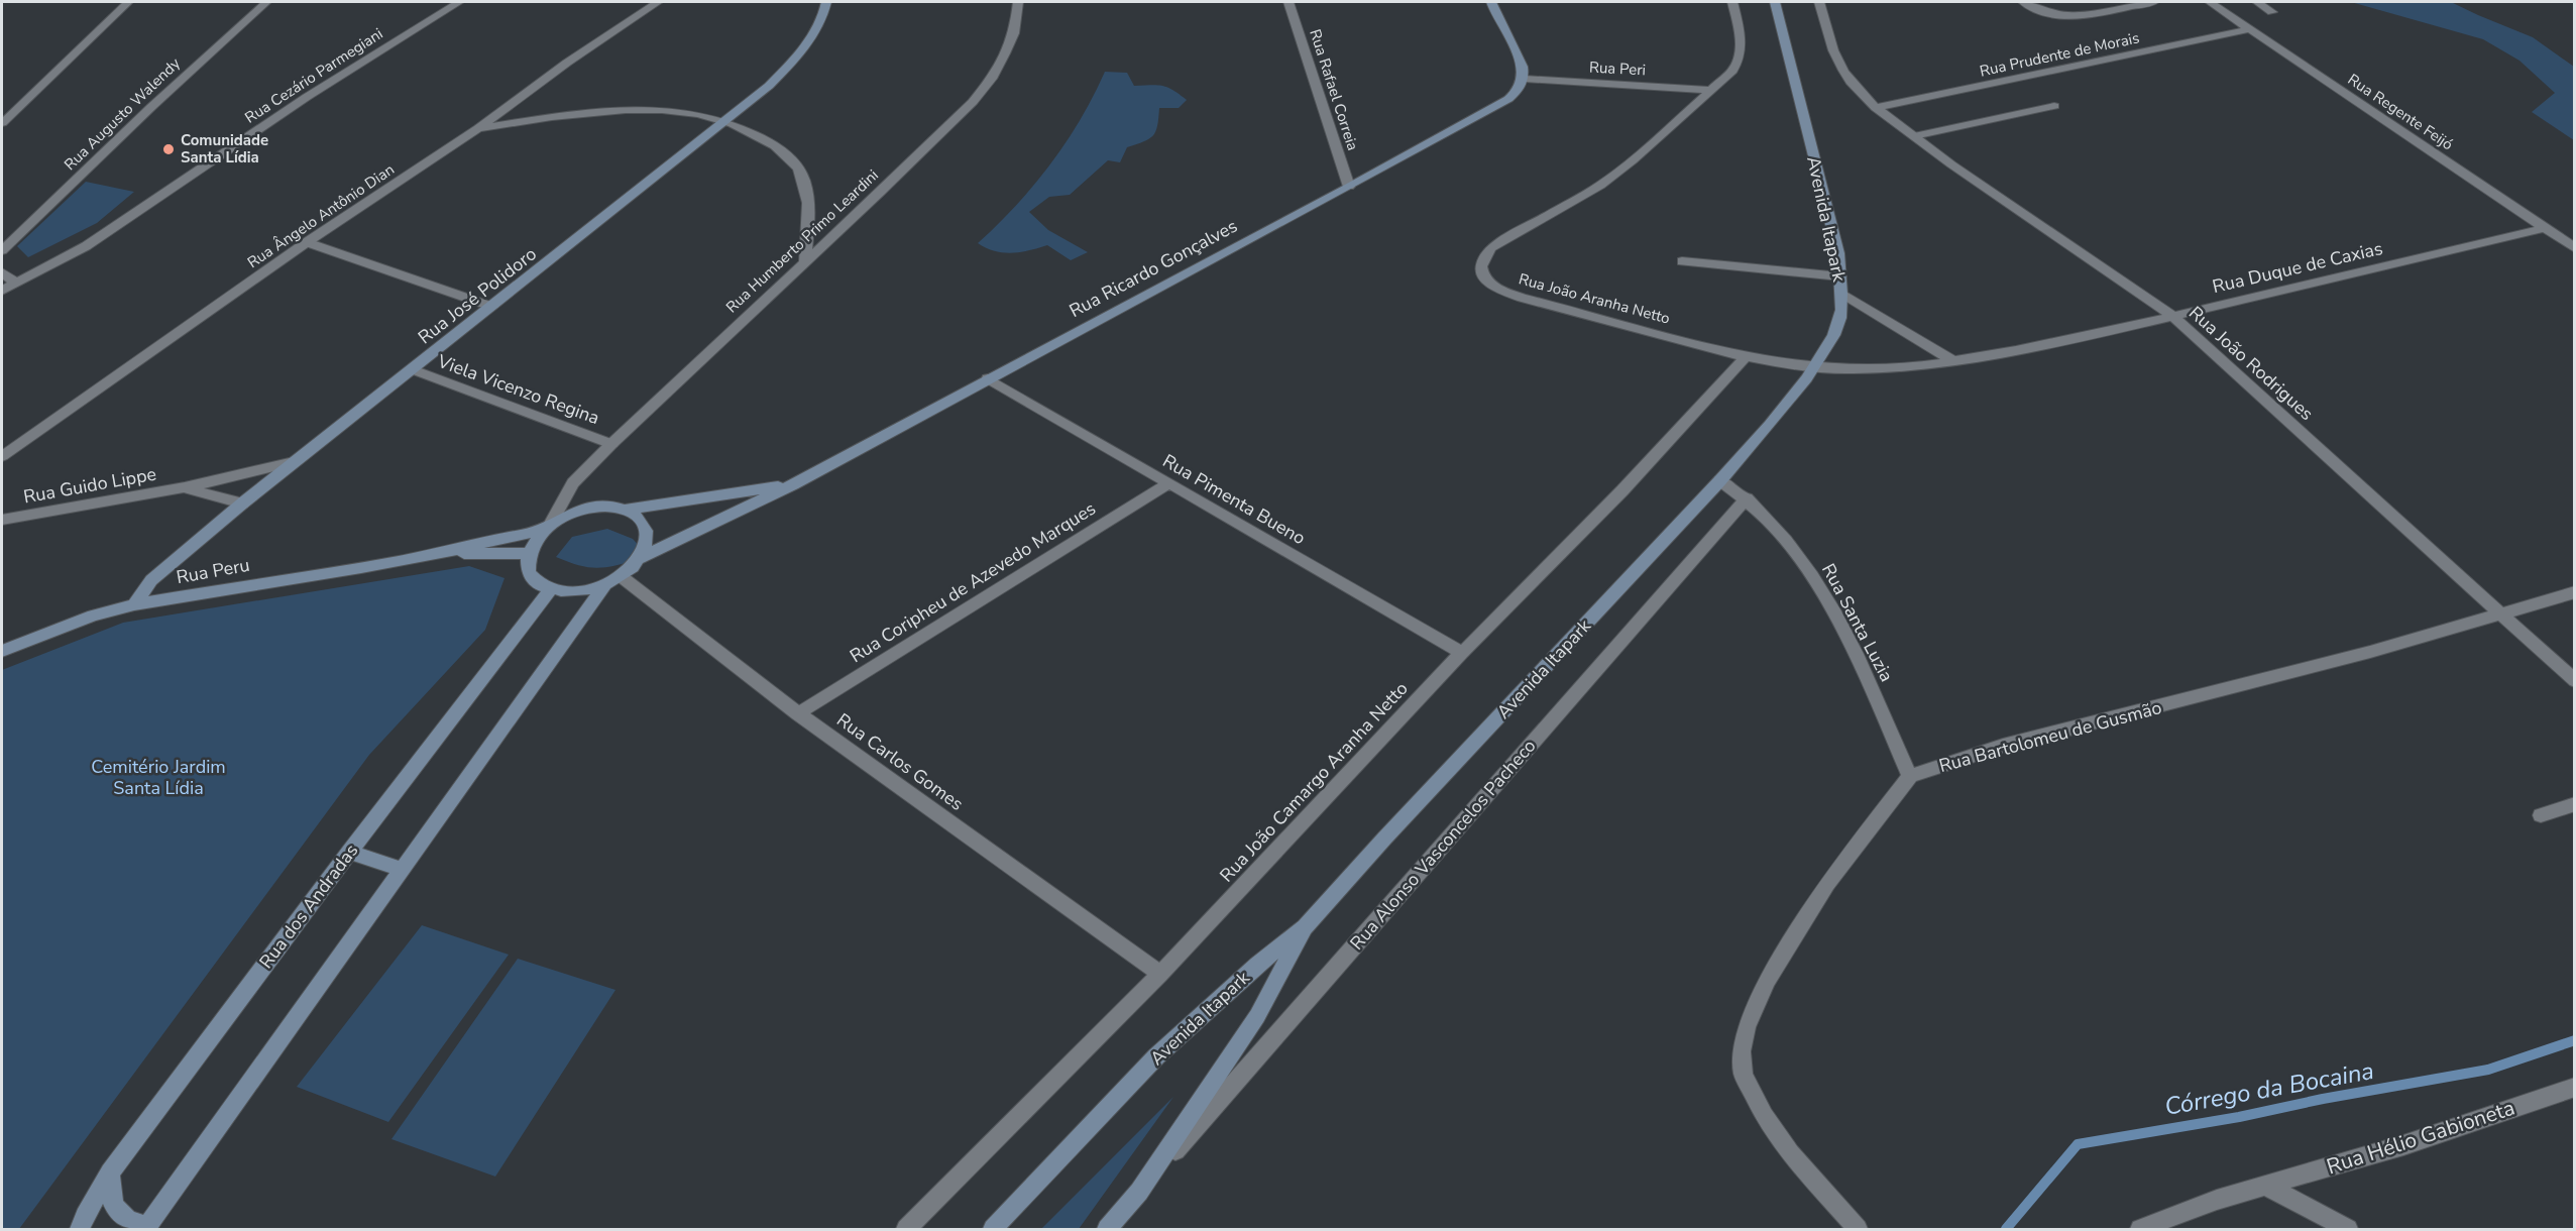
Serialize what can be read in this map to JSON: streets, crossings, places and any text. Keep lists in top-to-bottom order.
{
  "streets": {
    "street": [
      "Rua Prudente de Morais",
      "Rua Peri",
      "Rua Cezário Parmegiani",
      "Rua Rafael Correia",
      "Rua Regente Feijó",
      "Rua Augusto Walendy",
      "Rua Ângelo Antônio Dian",
      "Avenida Itapark",
      "Rua Humberto Primo Leardini",
      "Rua Duque de Caxias",
      "Rua Ricardo Gonçalves",
      "Rua José Polidoro",
      "Rua João Aranha Netto",
      "Rua João Rodrigues",
      "Viela Vicenzo Regina",
      "Rua Guido Lippe",
      "Rua Pimenta Bueno",
      "Rua Peru",
      "Rua Coripheu de Azevedo Marques",
      "Rua Santa Luzia",
      "Rua Bartolomeu de Gusmão",
      "Rua Carlos Gomes",
      "Rua João Camargo Aranha Netto",
      "Rua Alonso Vasconcelos Pacheco",
      "Rua dos Andradas",
      "Rua Hélio Gabioneta"
    ]
  },
  "crossings": [
    ["Rua Prudente de Morais", "Rua Regente Feijó"],
    ["Rua Prudente de Morais", "Rua João Rodrigues"],
    ["Rua Peri", "Rua Ricardo Gonçalves"],
    ["Rua Peri", "Rua João Aranha Netto"],
    ["Rua Rafael Correia", "Rua Ricardo Gonçalves"],
    ["Rua Regente Feijó", "Rua Duque de Caxias"],
    ["Avenida Itapark", "Rua Duque de Caxias"],
    ["Avenida Itapark", "Rua João Aranha Netto"],
    ["Avenida Itapark", "Rua Santa Luzia"],
    ["Avenida Itapark", "Rua Alonso Vasconcelos Pacheco"],
    ["Rua Humberto Primo Leardini", "Rua Ricardo Gonçalves"],
    ["Rua Humberto Primo Leardini", "Viela Vicenzo Regina"],
    ["Rua Humberto Primo Leardini", "Rua Peru"],
    ["Rua Humberto Primo Leardini", "Rua Carlos Gomes"],
    ["Rua Humberto Primo Leardini", "Rua dos Andradas"],
    ["Rua Duque de Caxias", "Rua João Aranha Netto"],
    ["Rua Duque de Caxias", "Rua João Rodrigues"],
    ["Rua Ricardo Gonçalves", "Rua Pimenta Bueno"],
    ["Rua Ricardo Gonçalves", "Rua Peru"],
    ["Rua Ricardo Gonçalves", "Rua Carlos Gomes"],
    ["Rua Ricardo Gonçalves", "Rua dos Andradas"],
    ["Rua José Polidoro", "Viela Vicenzo Regina"],
    ["Rua José Polidoro", "Rua Guido Lippe"],
    ["Rua José Polidoro", "Rua Peru"],
    ["Rua João Aranha Netto", "Rua João Camargo Aranha Netto"],
    ["Rua João Rodrigues", "Rua Bartolomeu de Gusmão"],
    ["Rua Pimenta Bueno", "Rua Coripheu de Azevedo Marques"],
    ["Rua Pimenta Bueno", "Rua João Camargo Aranha Netto"],
    ["Rua Peru", "Rua Carlos Gomes"],
    ["Rua Peru", "Rua dos Andradas"],
    ["Rua Coripheu de Azevedo Marques", "Rua Carlos Gomes"],
    ["Rua Santa Luzia", "Rua Bartolomeu de Gusmão"],
    ["Rua Santa Luzia", "Rua Alonso Vasconcelos Pacheco"],
    ["Rua Carlos Gomes", "Rua João Camargo Aranha Netto"],
    ["Rua Carlos Gomes", "Rua dos Andradas"]
  ],
  "water": ["Córrego da Bocaina"],
  "parks": ["Cemitério Jardim Santa Lídia"],
  "places": ["Comunidade Santa Lídia"]
}
